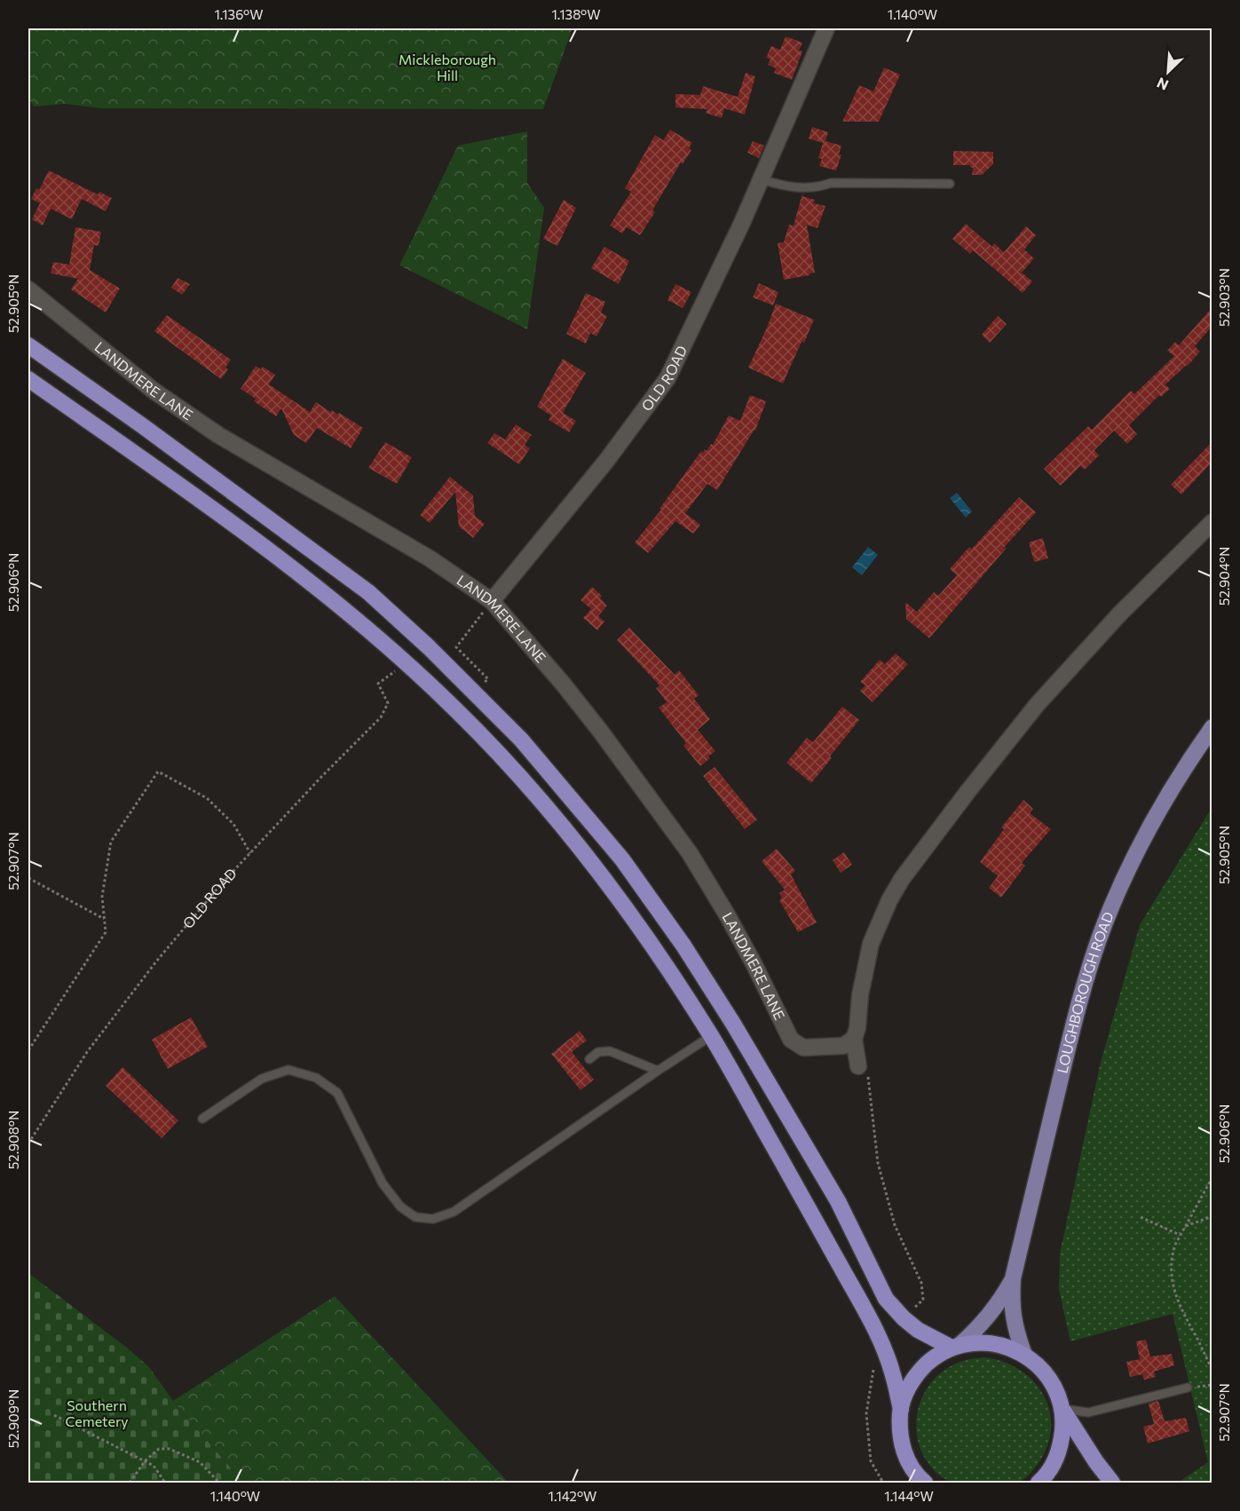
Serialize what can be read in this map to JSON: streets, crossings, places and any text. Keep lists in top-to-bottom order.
{
  "streets": {
    "main road": ["LOUGHBOROUGH ROAD"],
    "street": ["OLD ROAD", "LANDMERE LANE"]
  },
  "crossings": [
    ["OLD ROAD", "LANDMERE LANE"]
  ],
  "parks": ["Mickleborough Hill", "Southern Cemetery"],
  "north": "bottom left",
  "coordinates": [
    "1.136°W",
    "1.138°W",
    "1.140°W",
    "52.903°N",
    "52.905°N",
    "52.904°N",
    "52.906°N",
    "52.907°N",
    "52.908°N",
    "52.909°N",
    "1.142°W",
    "1.144°W"
  ]
}
